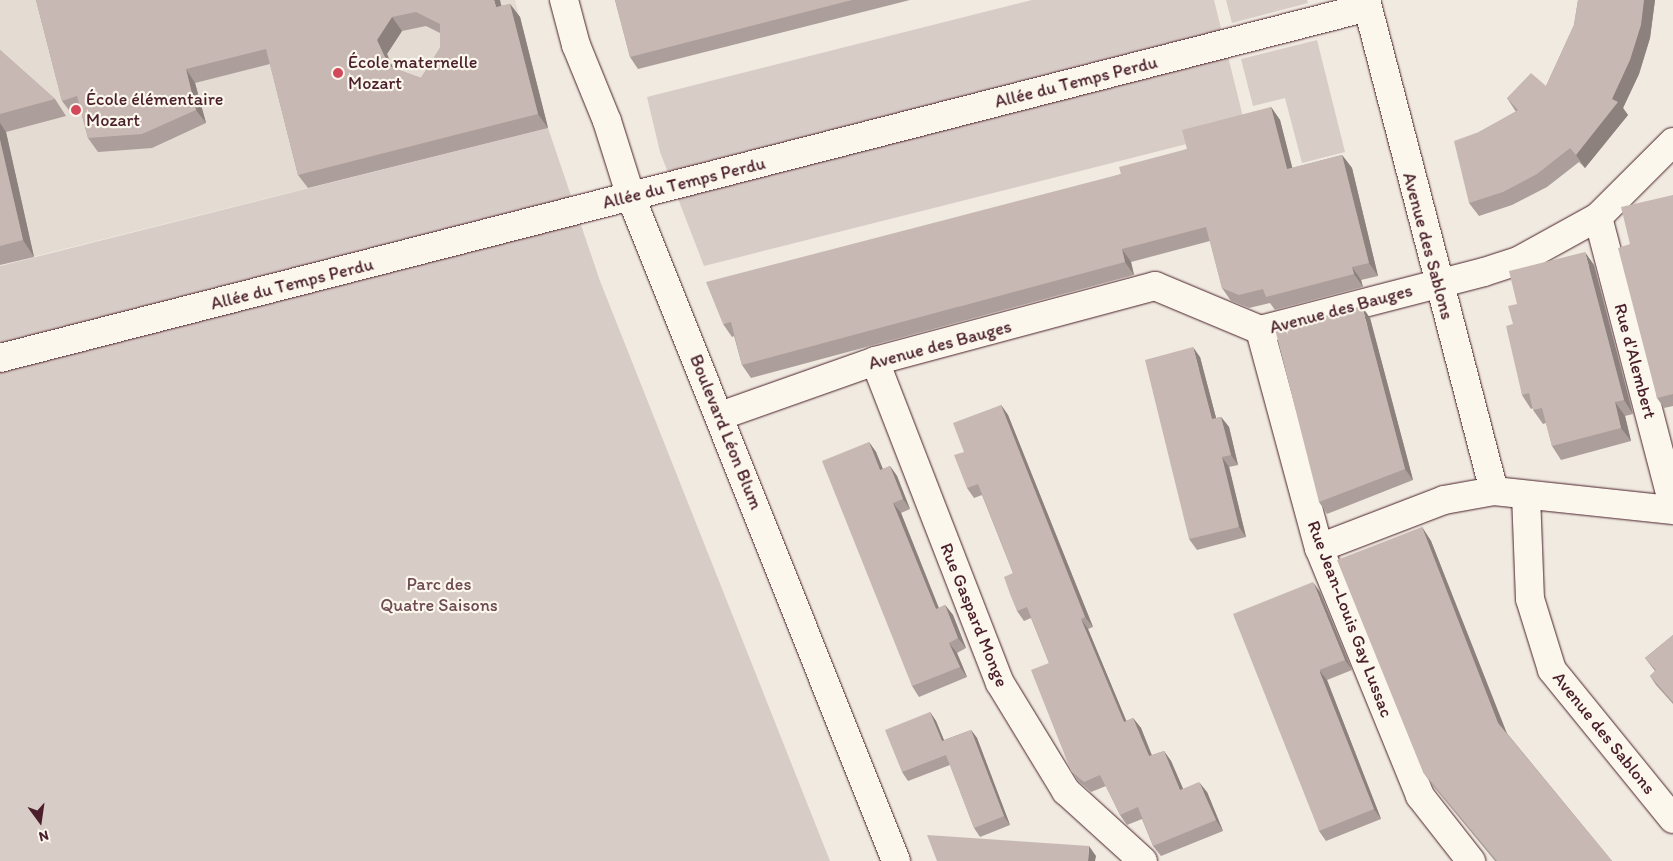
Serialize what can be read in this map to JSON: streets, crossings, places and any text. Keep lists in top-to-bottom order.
{
  "streets": {
    "street": [
      "Allée du Temps Perdu",
      "Avenue des Sablons",
      "Avenue des Bauges",
      "Rue d'Alembert",
      "Boulevard Léon Blum",
      "Rue Gaspard Monge",
      "Rue Jean-Louis Gay Lussac"
    ]
  },
  "crossings": [
    ["Allée du Temps Perdu", "Avenue des Sablons"],
    ["Allée du Temps Perdu", "Boulevard Léon Blum"],
    ["Avenue des Sablons", "Avenue des Bauges"],
    ["Avenue des Bauges", "Rue d'Alembert"],
    ["Avenue des Bauges", "Boulevard Léon Blum"],
    ["Avenue des Bauges", "Rue Gaspard Monge"],
    ["Avenue des Bauges", "Rue Jean-Louis Gay Lussac"]
  ],
  "parks": ["Parc des Quatre Saisons"],
  "places": ["École maternelle Mozart", "École élémentaire Mozart"],
  "north": "bottom"
}
